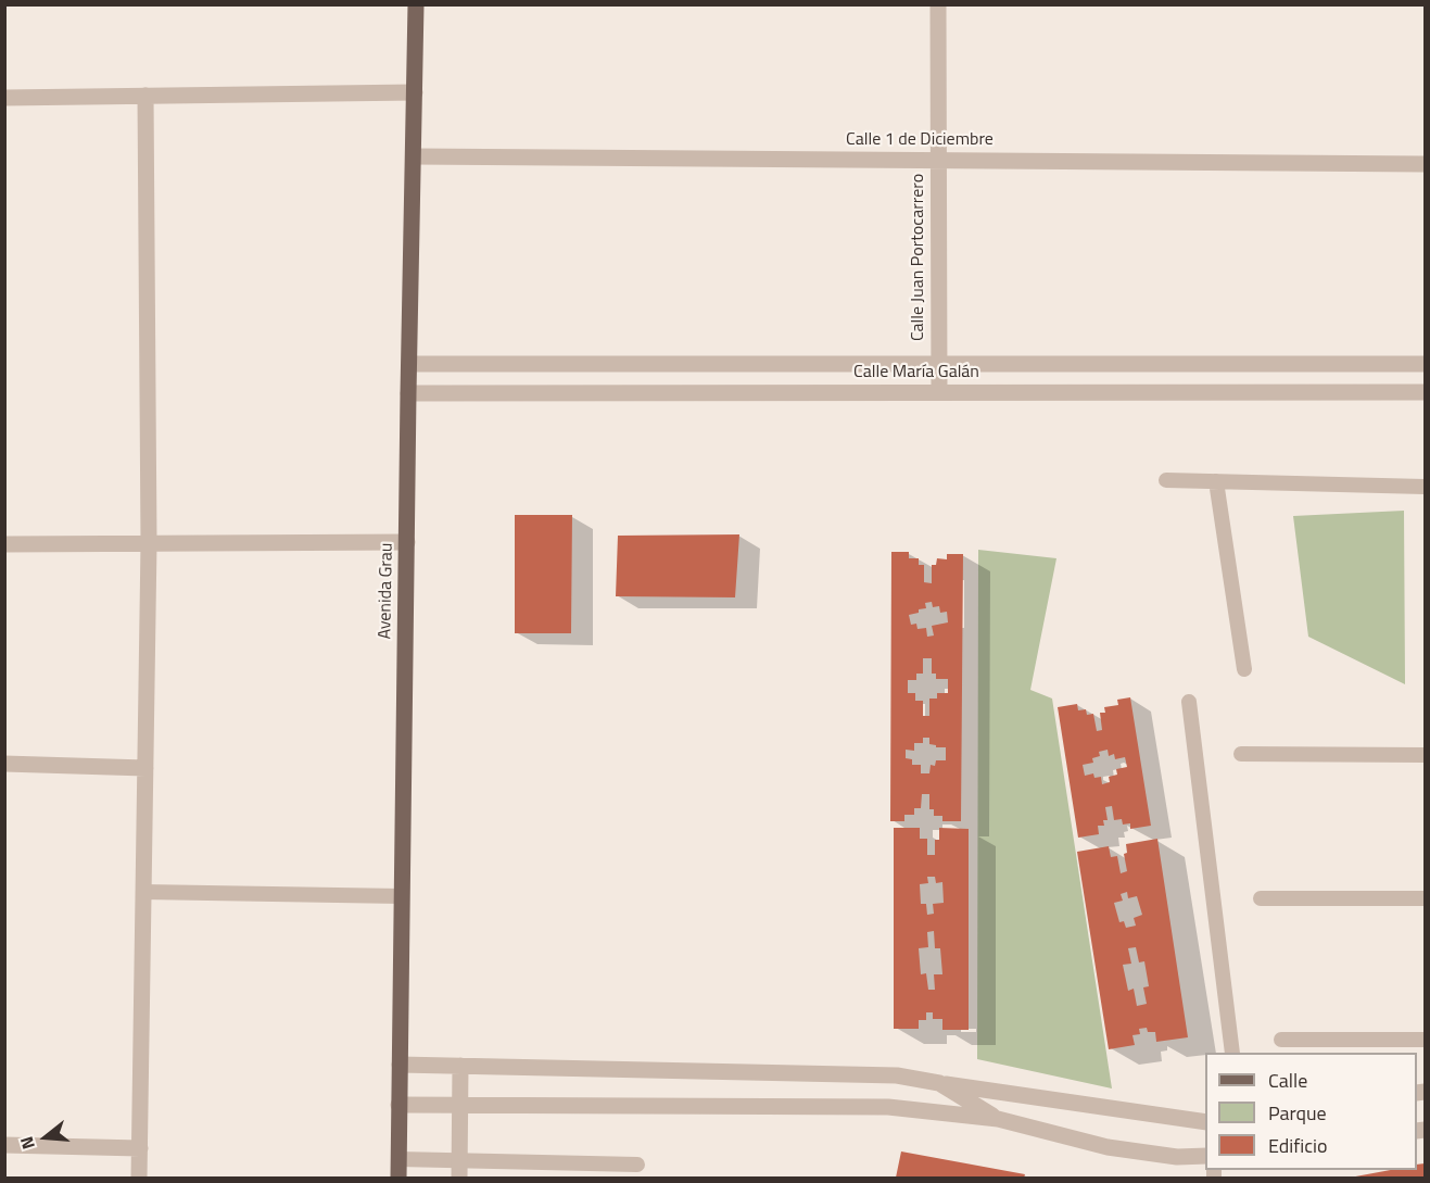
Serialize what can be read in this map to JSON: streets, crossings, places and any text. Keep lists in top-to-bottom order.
{
  "streets": {
    "main road": ["Avenida Grau"],
    "street": ["Calle 1 de Diciembre", "Calle Juan Portocarrero", "Calle María Galán"]
  },
  "crossings": [
    ["Calle 1 de Diciembre", "Calle Juan Portocarrero"],
    ["Calle 1 de Diciembre", "Avenida Grau"],
    ["Calle Juan Portocarrero", "Calle María Galán"],
    ["Calle María Galán", "Avenida Grau"]
  ],
  "legend": ["Calle", "Parque", "Edificio"],
  "north": "left"
}
